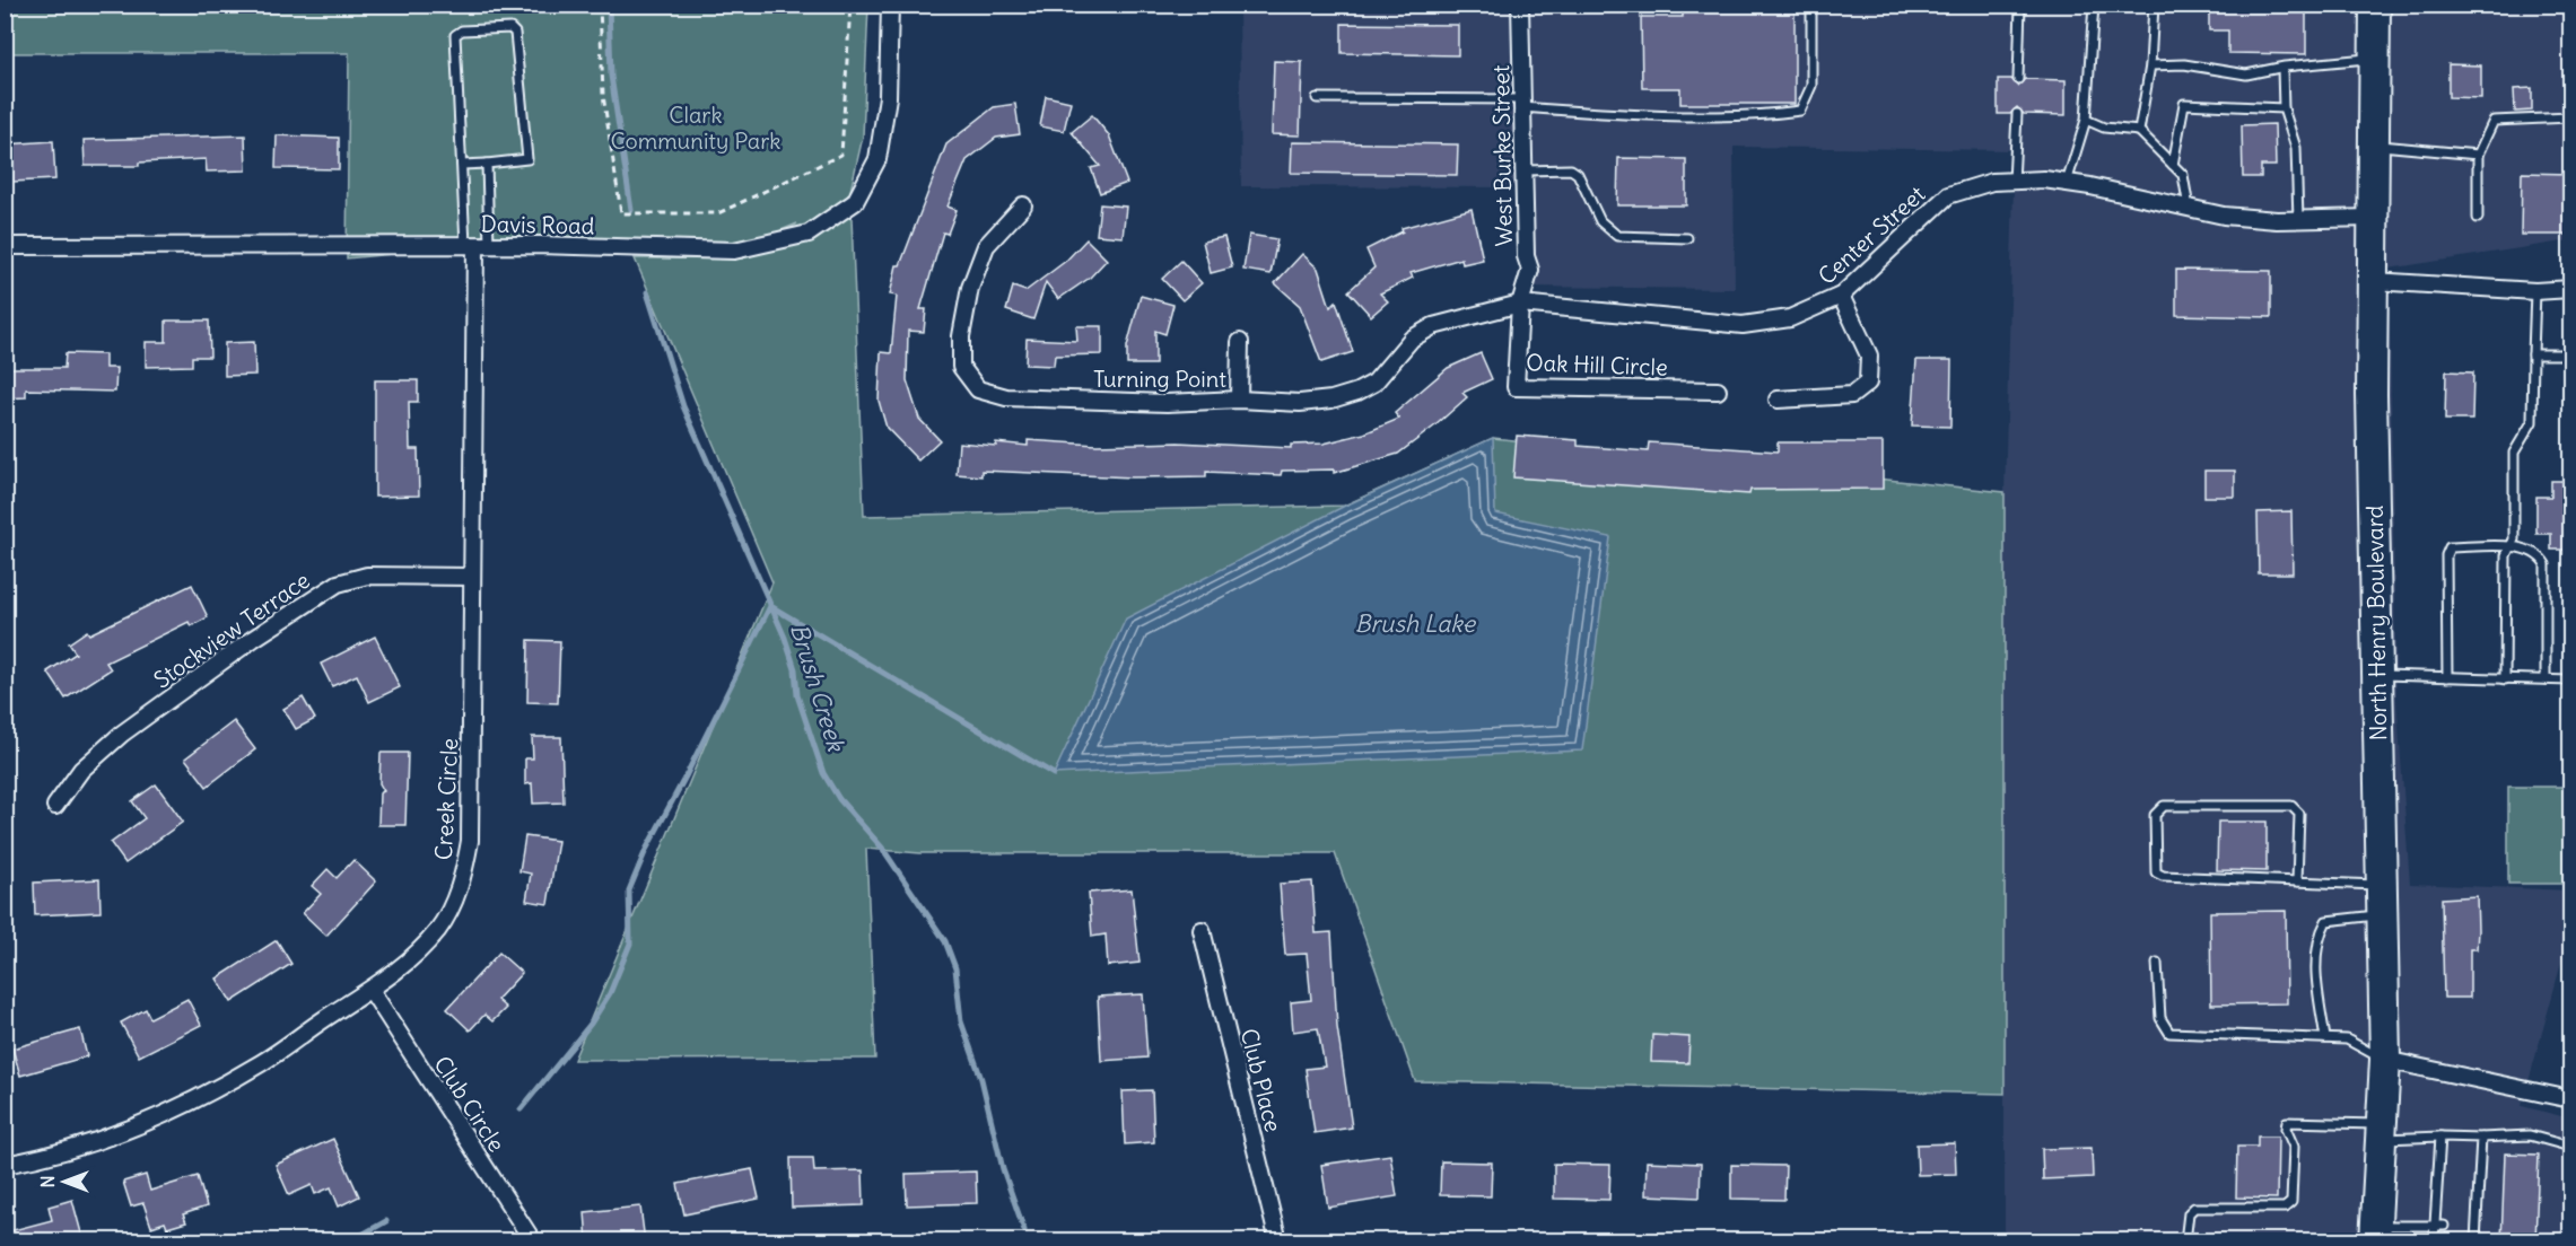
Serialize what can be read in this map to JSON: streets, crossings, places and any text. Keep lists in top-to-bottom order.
{
  "streets": {
    "highway": ["North Henry Boulevard"],
    "street": [
      "West Burke Street",
      "Davis Road",
      "Center Street",
      "Oak Hill Circle",
      "Turning Point",
      "Stockview Terrace",
      "Creek Circle",
      "Club Place",
      "Club Circle"
    ]
  },
  "crossings": [
    ["West Burke Street", "Center Street"],
    ["West Burke Street", "Oak Hill Circle"],
    ["West Burke Street", "Turning Point"],
    ["Davis Road", "Creek Circle"],
    ["Center Street", "Oak Hill Circle"],
    ["Center Street", "Turning Point"],
    ["Center Street", "North Henry Boulevard"],
    ["Oak Hill Circle", "Turning Point"],
    ["Stockview Terrace", "Creek Circle"],
    ["Creek Circle", "Club Circle"]
  ],
  "water": ["Brush Lake", "Brush Creek"],
  "parks": ["Clark Community Park"],
  "north": "left"
}
